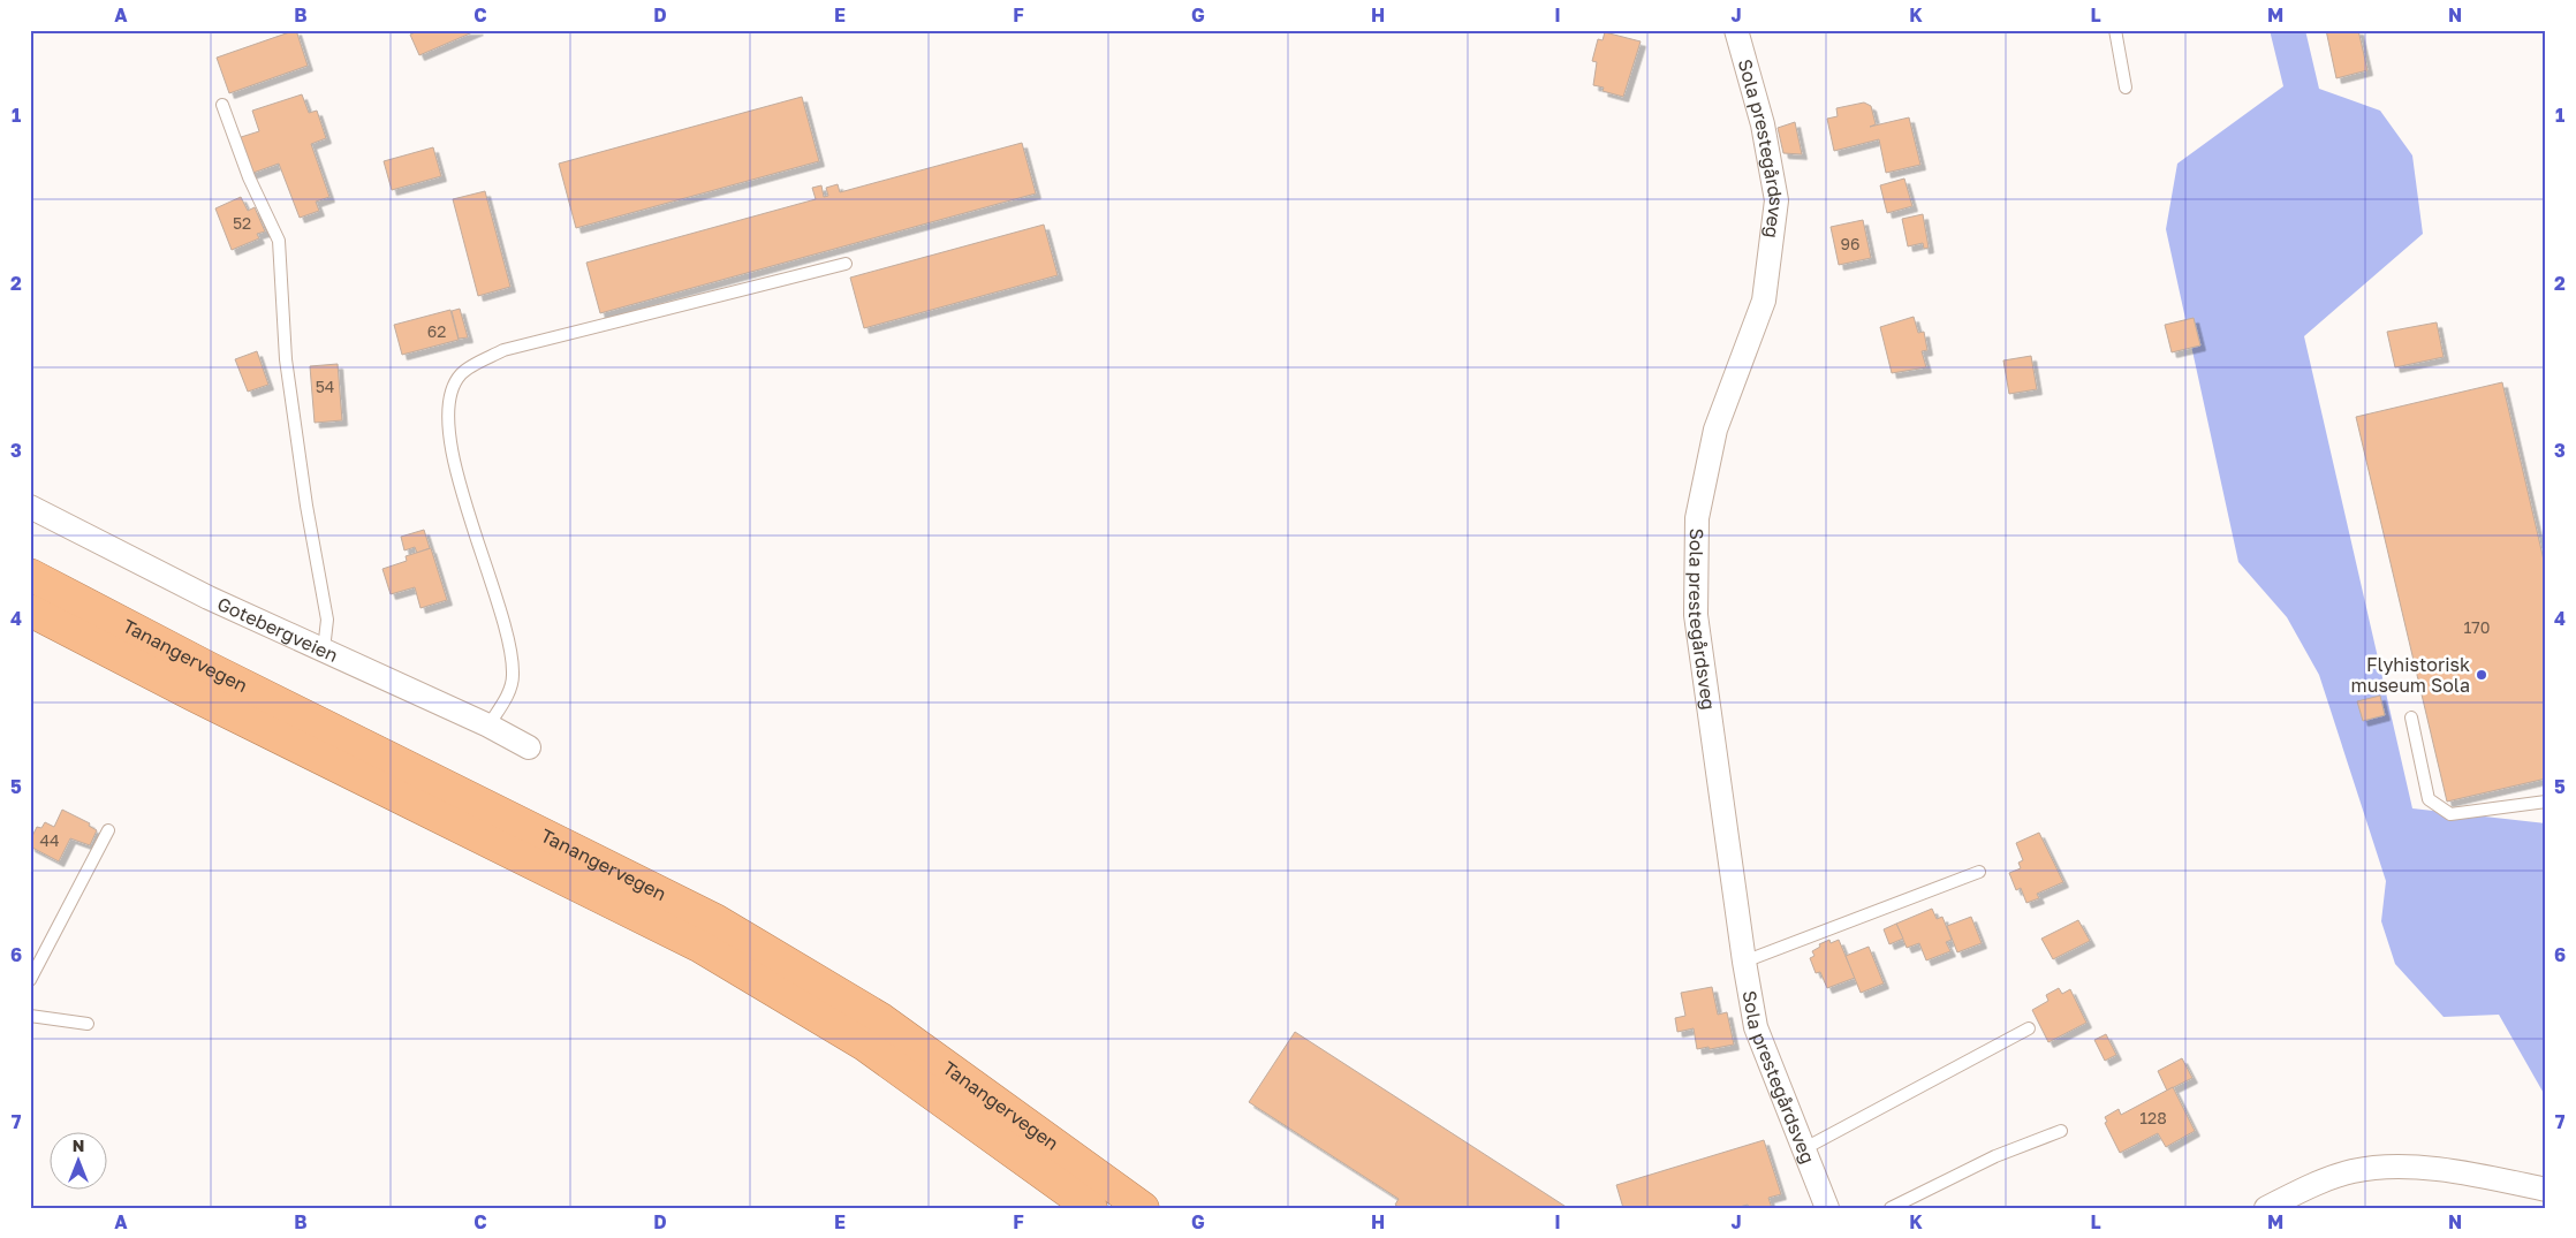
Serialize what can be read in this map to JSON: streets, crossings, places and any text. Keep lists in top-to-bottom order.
{
  "streets": {
    "highway": ["Tanangervegen"],
    "street": ["Sola prestegårdsveg", "Gotebergveien"]
  },
  "places": ["Flyhistorisk museum Sola"],
  "house_numbers": [
    "52",
    "96",
    "62",
    "54",
    "170",
    "44",
    "128"
  ],
  "north": "top",
  "grid": {
    "columns": [
      "A",
      "B",
      "C",
      "D",
      "E",
      "F",
      "G",
      "H",
      "I",
      "J",
      "K",
      "L",
      "M",
      "N"
    ],
    "rows": [
      "1",
      "2",
      "3",
      "4",
      "5",
      "6",
      "7"
    ]
  }
}
